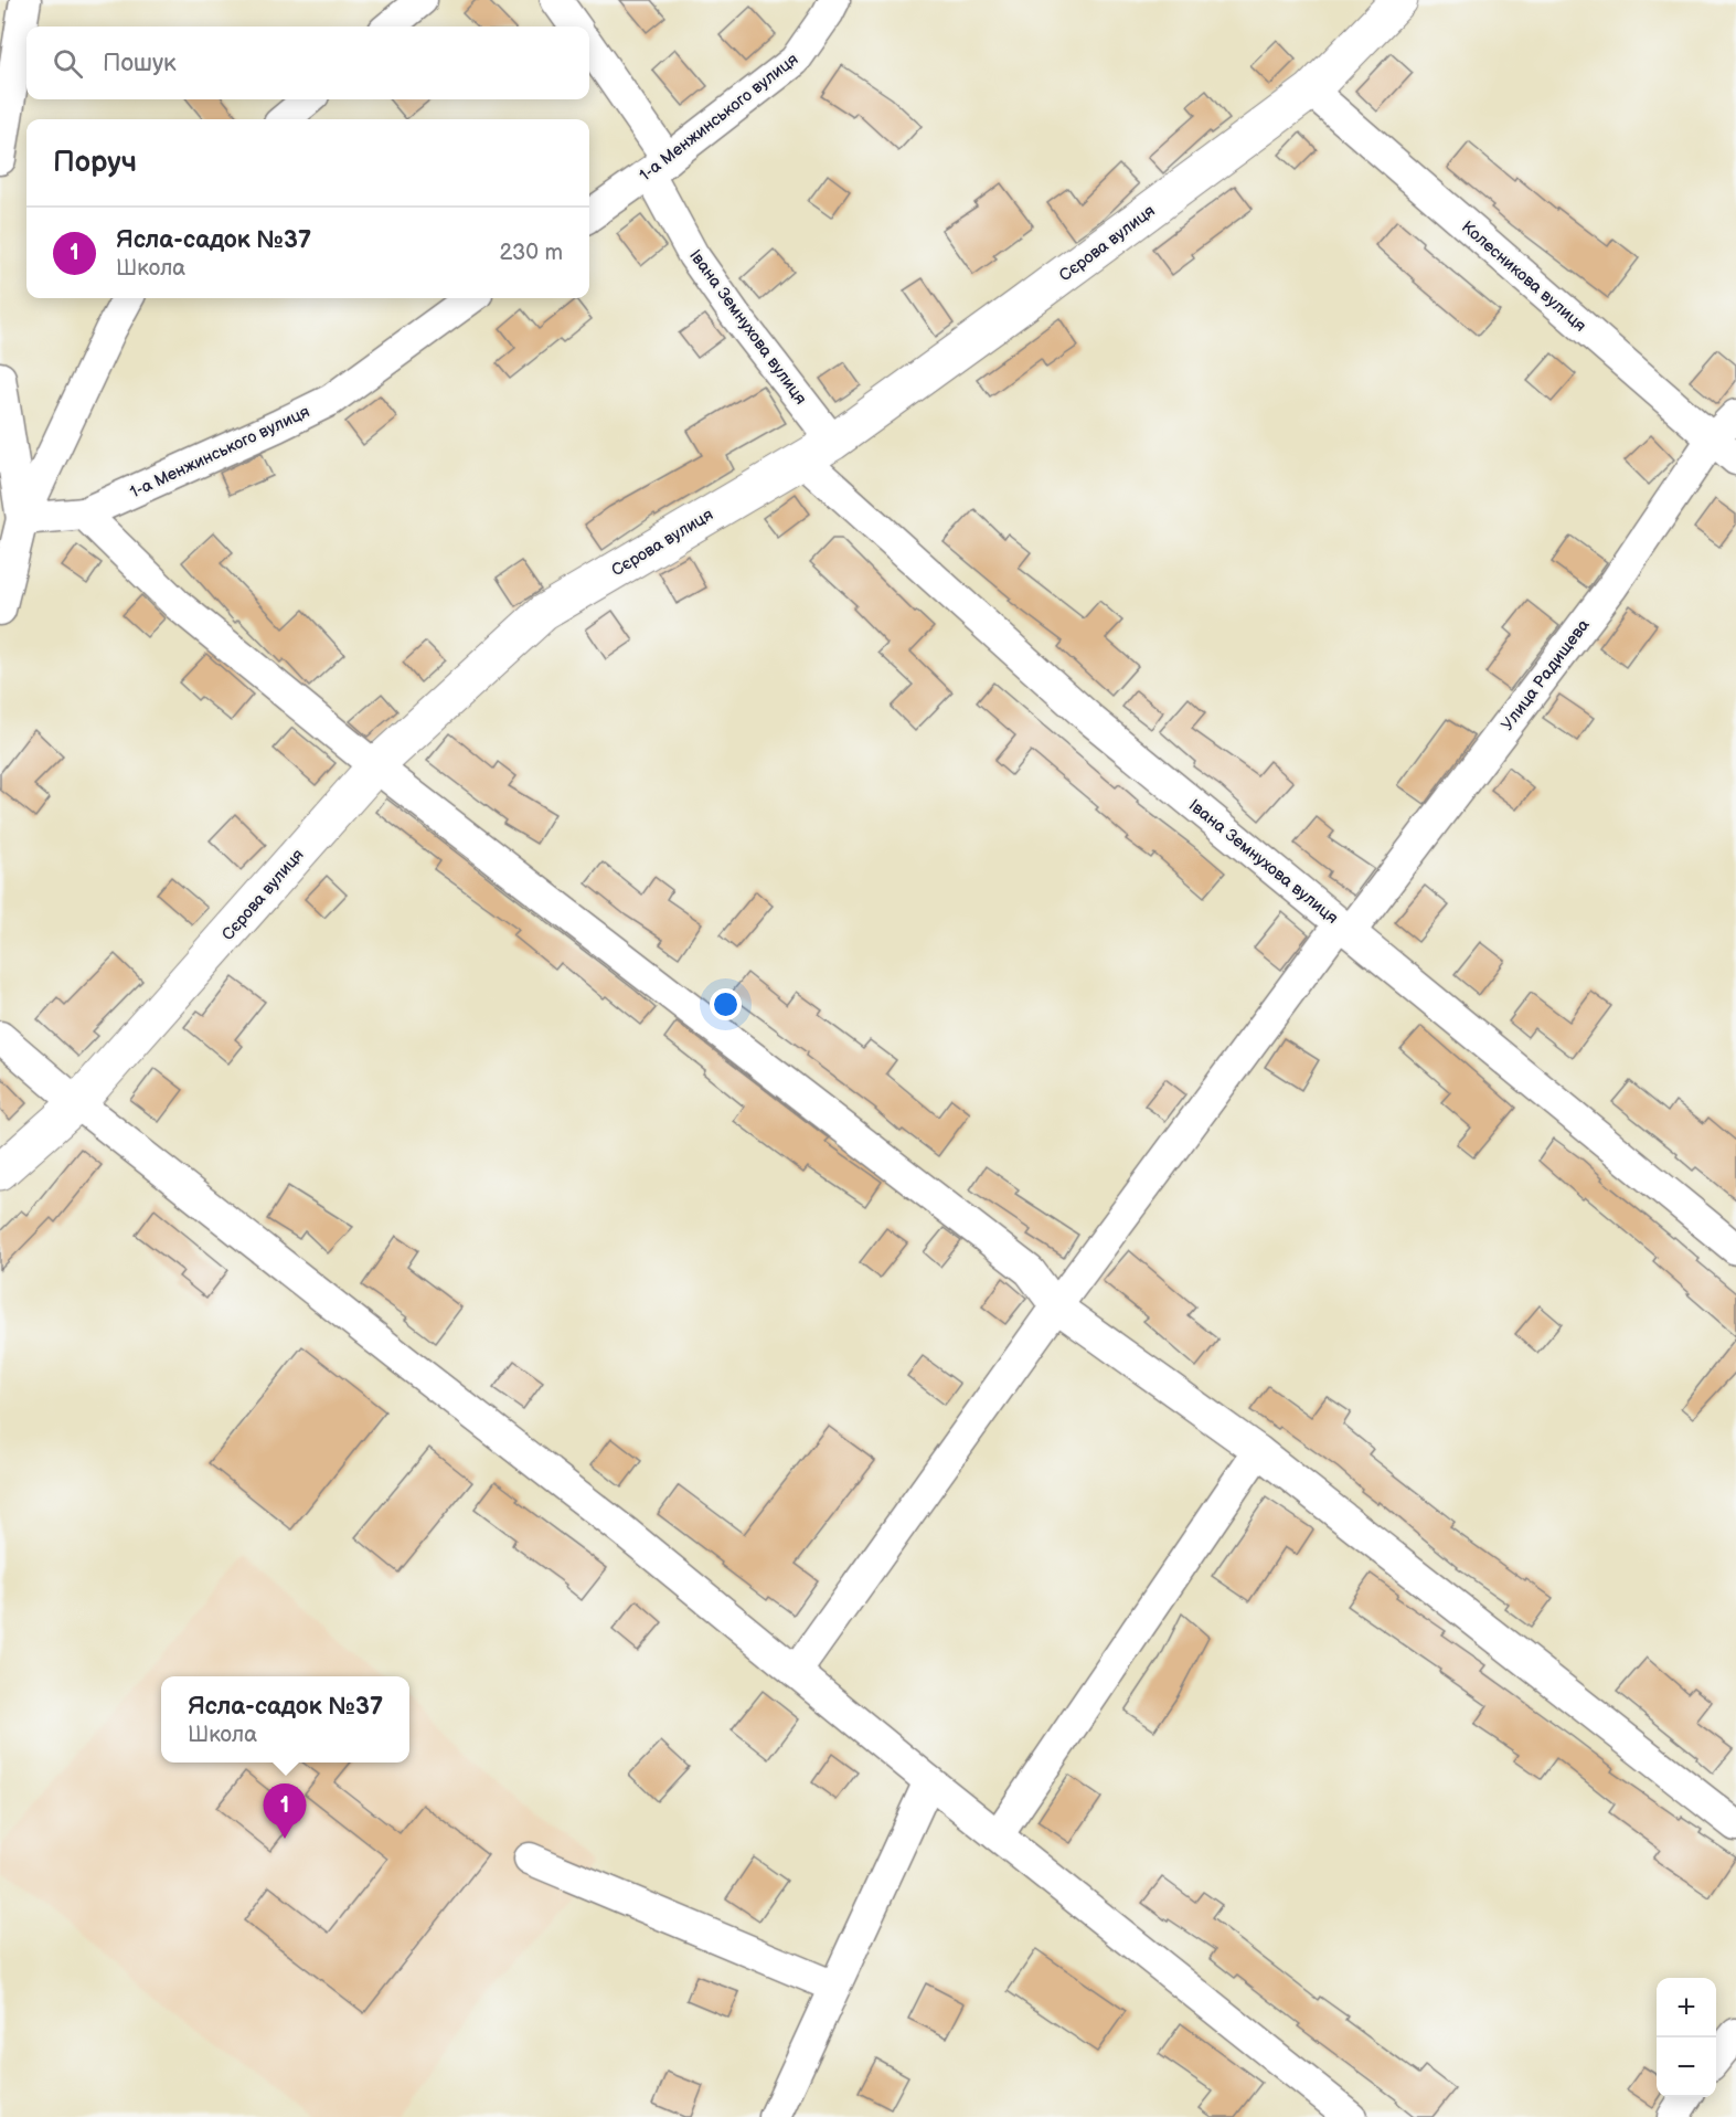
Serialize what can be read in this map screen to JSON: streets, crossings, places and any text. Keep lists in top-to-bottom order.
{
  "streets": {
    "street": [
      "1-а Менжинського вулиця",
      "Сєрова вулиця",
      "Колесникова вулиця",
      "Івана Земнухова вулиця",
      "Улица Радищева"
    ]
  },
  "crossings": [
    ["1-а Менжинського вулиця", "Івана Земнухова вулиця"],
    ["Сєрова вулиця", "Колесникова вулиця"],
    ["Сєрова вулиця", "Івана Земнухова вулиця"],
    ["Колесникова вулиця", "Улица Радищева"],
    ["Івана Земнухова вулиця", "Улица Радищева"]
  ],
  "page": {
    "search": "Пошук",
    "heading": "Поруч",
    "list": [
      {
        "mark": "1",
        "name": "Ясла-садок №37",
        "note": "Школа",
        "value": "230 m"
      }
    ],
    "popup": ["Ясла-садок №37", "Школа"],
    "pins": "1",
    "map_buttons": ["+", "−"]
  }
}
